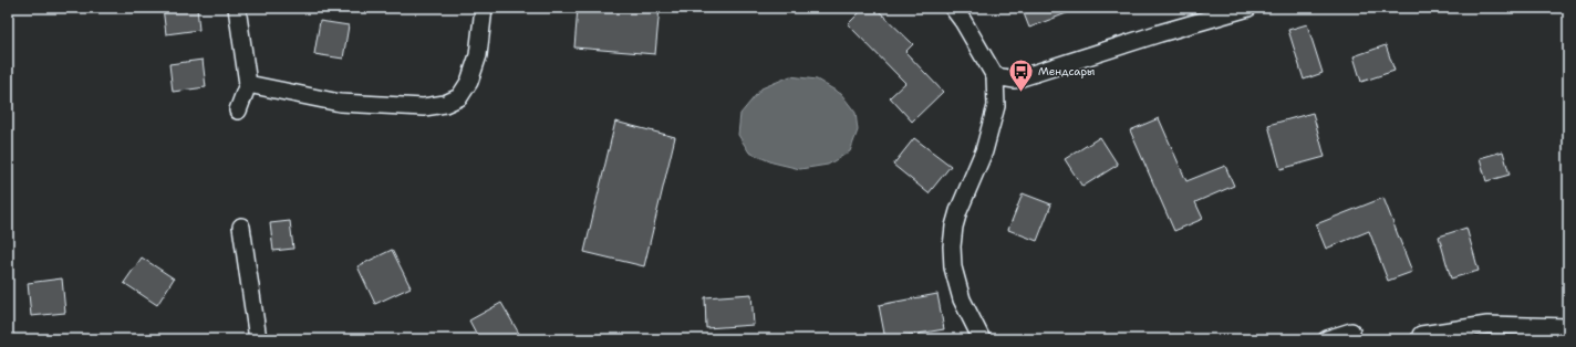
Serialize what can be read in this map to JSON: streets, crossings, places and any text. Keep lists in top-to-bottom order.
{
  "places": {
    "bus stop": ["Мендсары"]
  }
}
